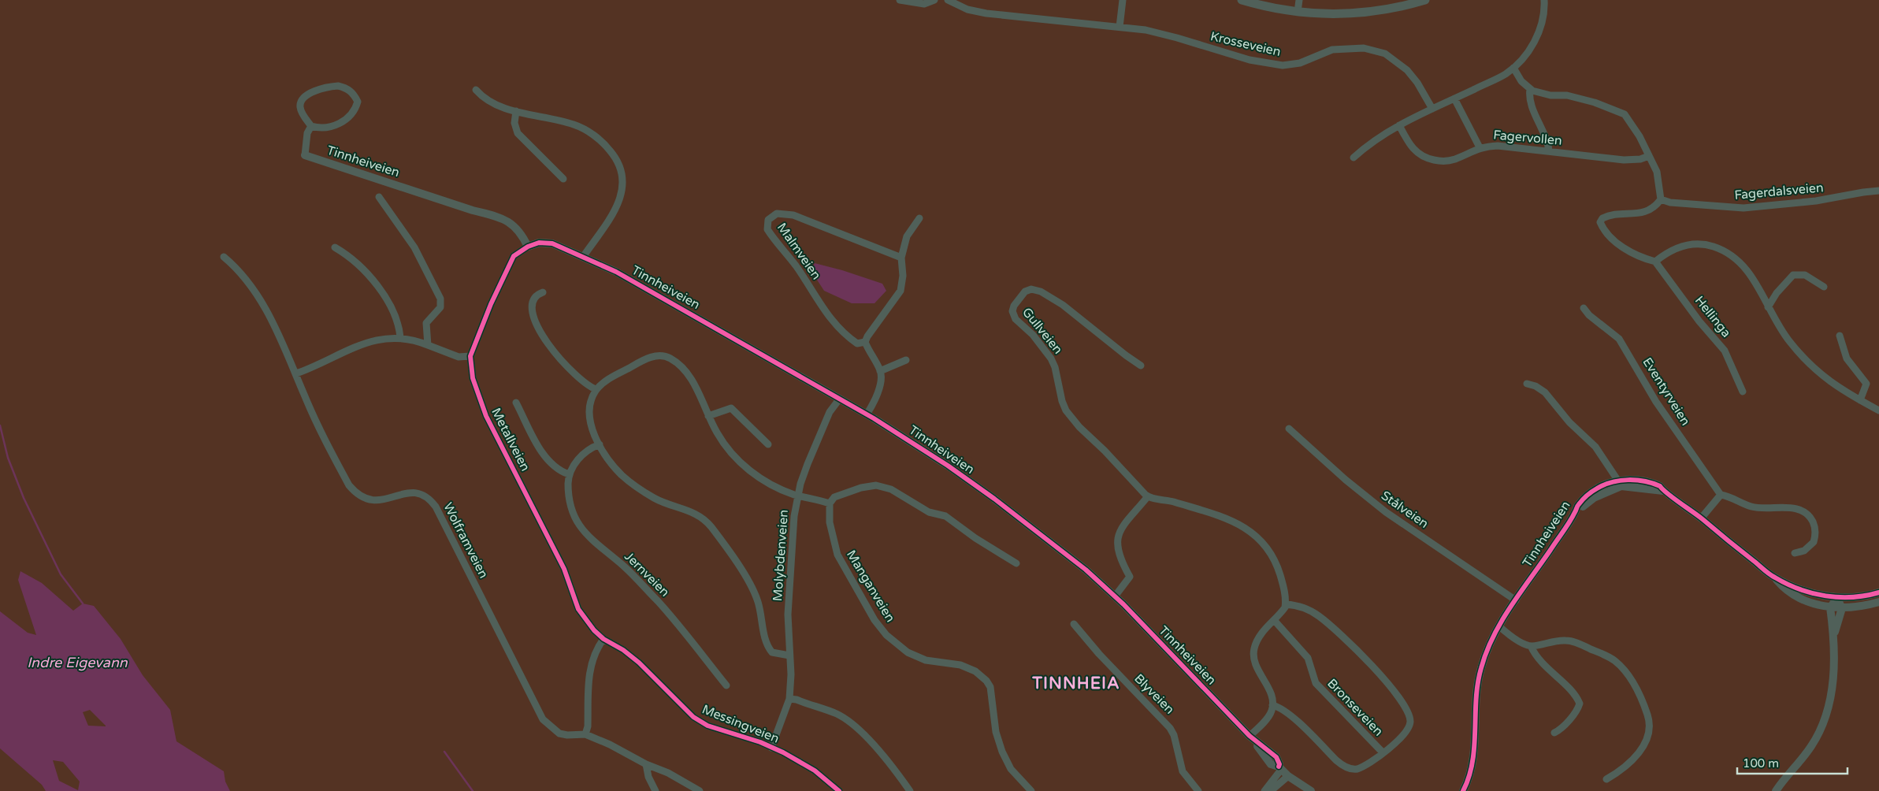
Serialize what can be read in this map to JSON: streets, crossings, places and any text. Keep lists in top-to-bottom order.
{
  "streets": {
    "street": [
      "Krosseveien",
      "Fagervollen",
      "Tinnheiveien",
      "Fagerdalsveien",
      "Malmveien",
      "Hellinga",
      "Gullveien",
      "Eventyrveien",
      "Metallveien",
      "Stålveien",
      "Wolframveien",
      "Molybdenveien",
      "Jernveien",
      "Manganveien",
      "Blyveien",
      "Bronseveien",
      "Messingveien"
    ]
  },
  "crossings": [
    ["Tinnheiveien", "Metallveien"],
    ["Tinnheiveien", "Stålveien"],
    ["Tinnheiveien", "Molybdenveien"],
    ["Metallveien", "Messingveien"],
    ["Molybdenveien", "Messingveien"]
  ],
  "districts": ["TINNHEIA"],
  "water": ["Indre Eigevann"],
  "scale_bar": "100 m"
}
